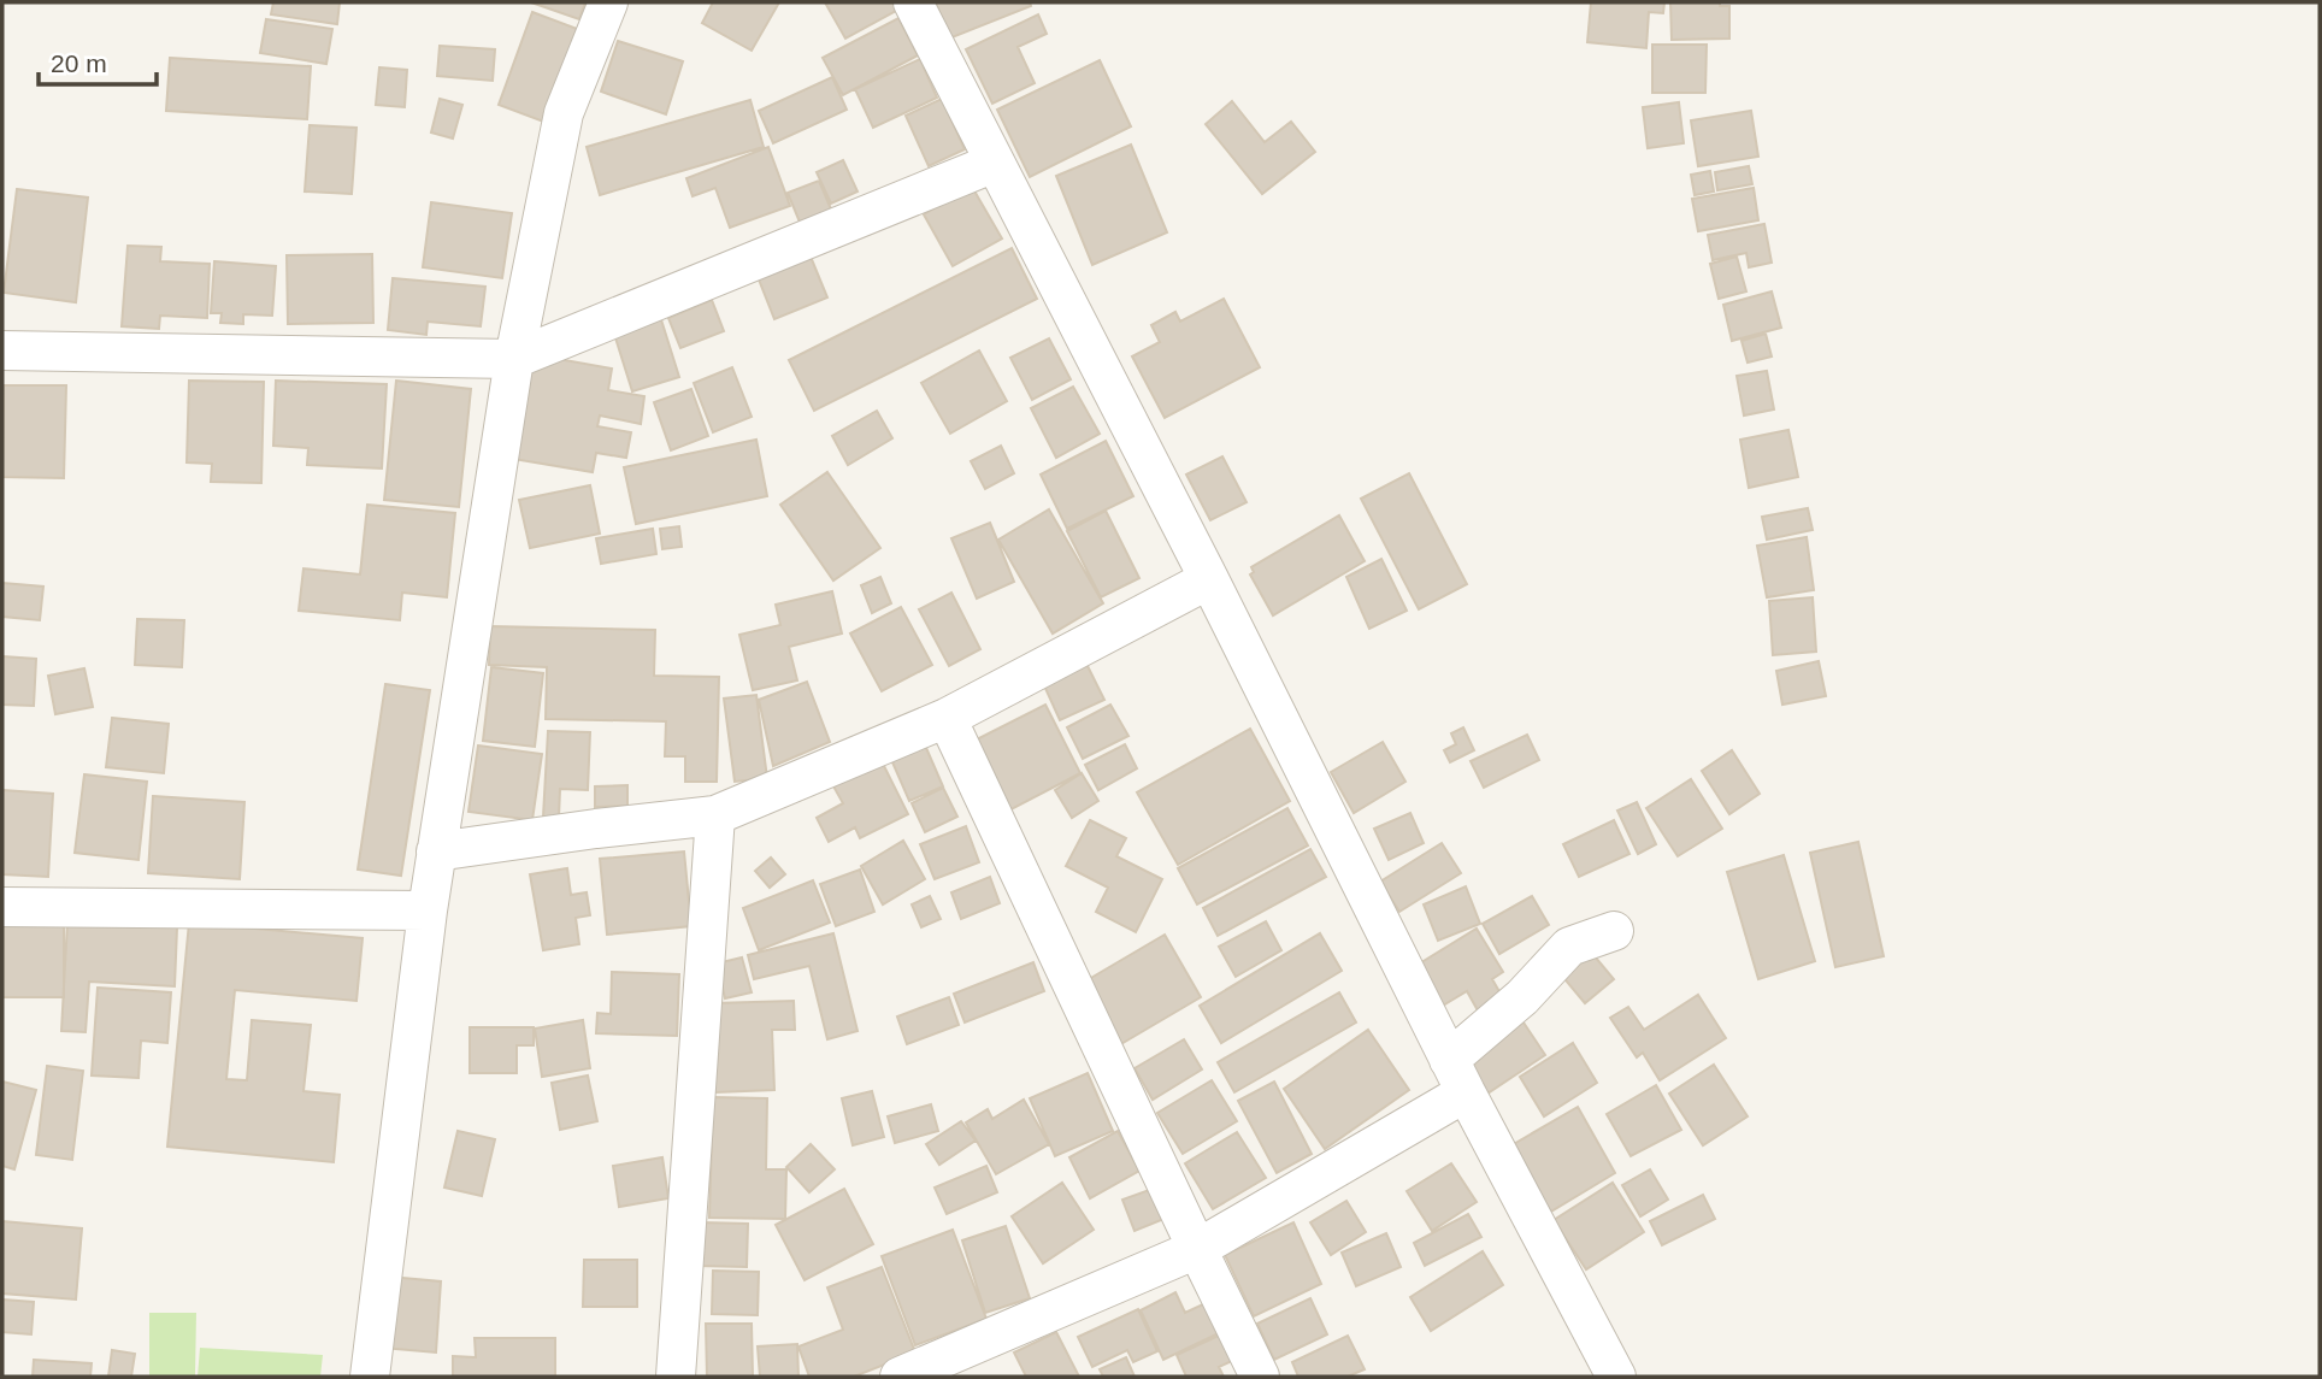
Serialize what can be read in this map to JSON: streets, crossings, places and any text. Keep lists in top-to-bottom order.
{
  "scale_bar": "20 m"
}
